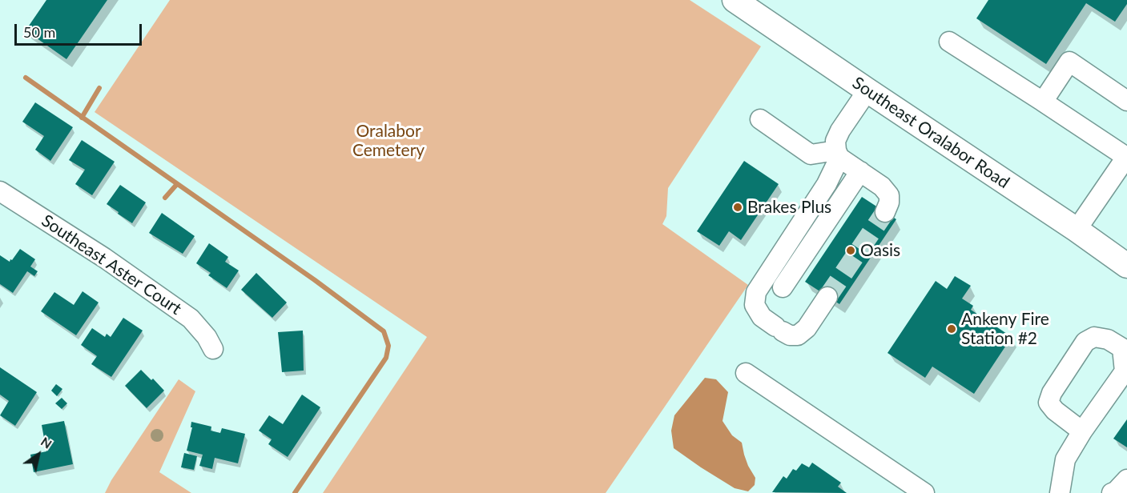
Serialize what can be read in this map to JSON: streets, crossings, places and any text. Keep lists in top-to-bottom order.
{
  "streets": {
    "main road": ["Southeast Oralabor Road"],
    "street": ["Southeast Aster Court"]
  },
  "parks": ["Oralabor Cemetery"],
  "places": ["Brakes Plus", "Oasis", "Ankeny Fire Station #2"],
  "scale_bar": "50 m",
  "north": "top right"
}
